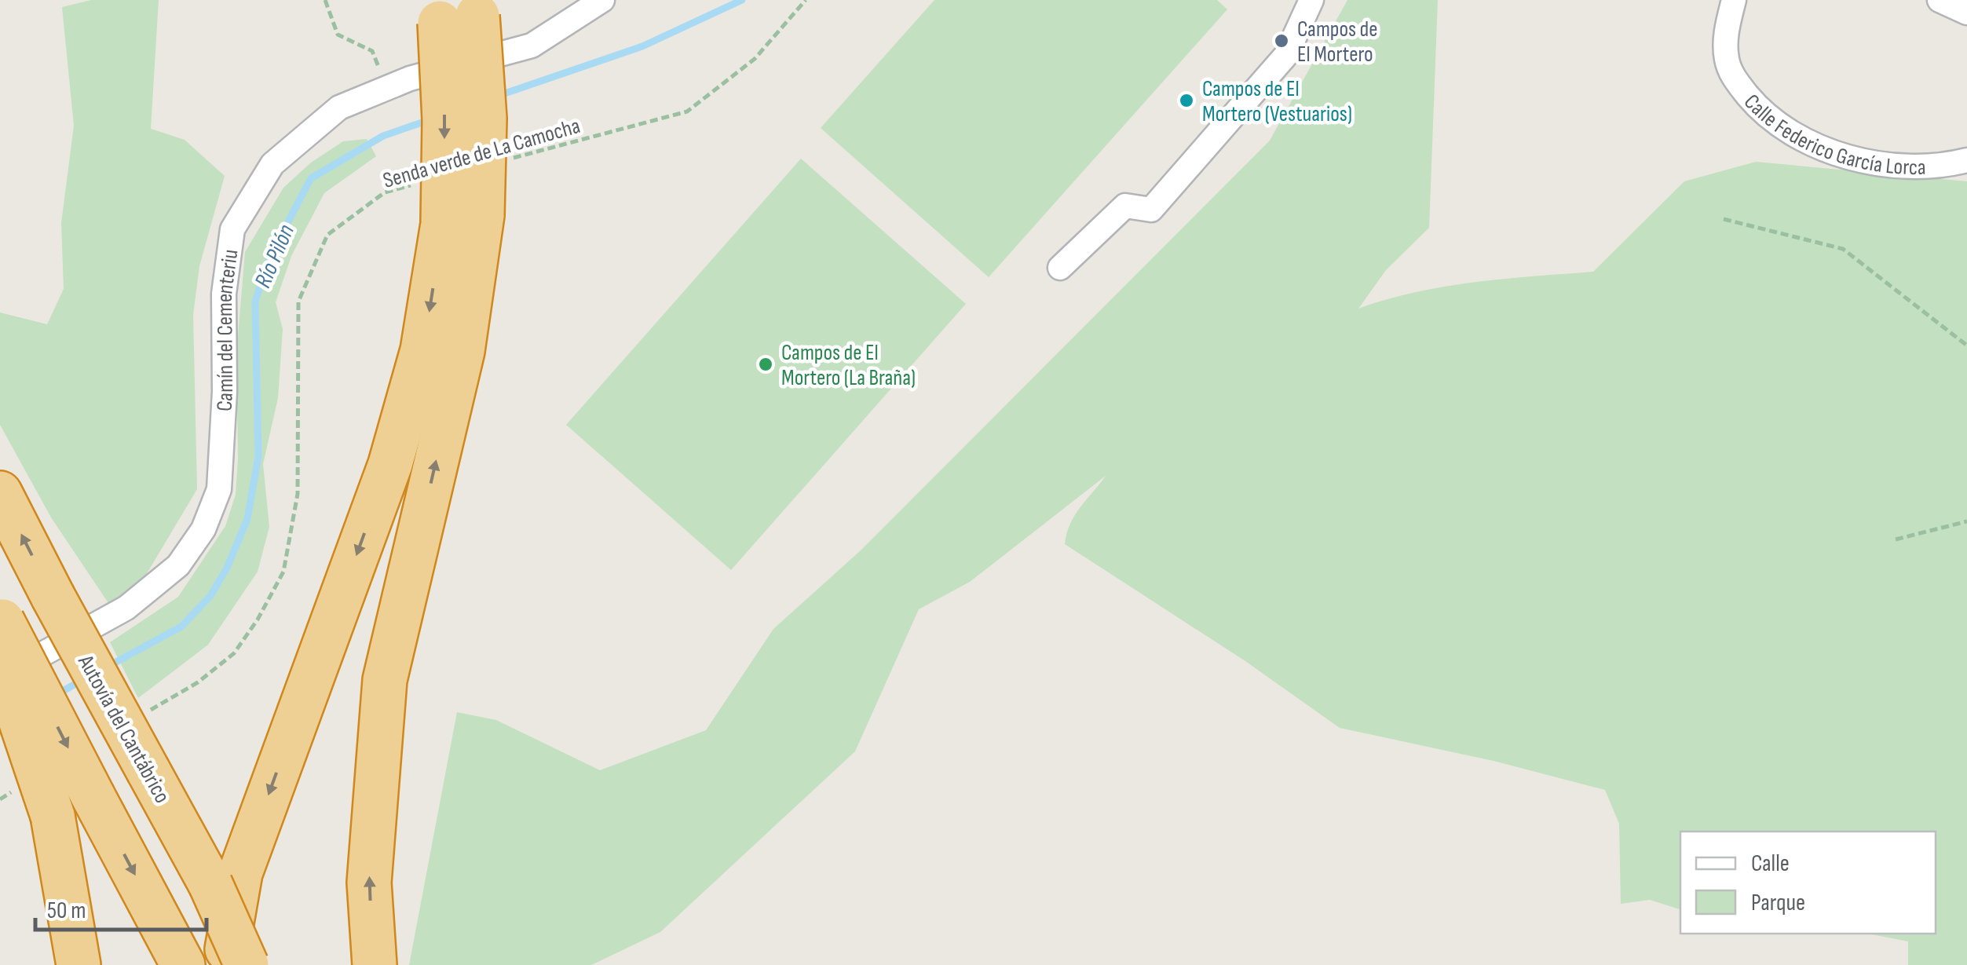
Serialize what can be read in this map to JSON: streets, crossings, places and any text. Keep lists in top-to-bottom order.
{
  "streets": {
    "highway": ["Autovía del Cantábrico"],
    "street": ["Calle Federico García Lorca", "Camín del Cementeriu"],
    "path": ["Senda verde de La Camocha"]
  },
  "water": ["Río Pilón"],
  "places": ["Campos de El Mortero", "Campos de El Mortero (Vestuarios)", "Campos de El Mortero (La Braña)"],
  "legend": ["Calle", "Parque"],
  "scale_bar": "50 m"
}
